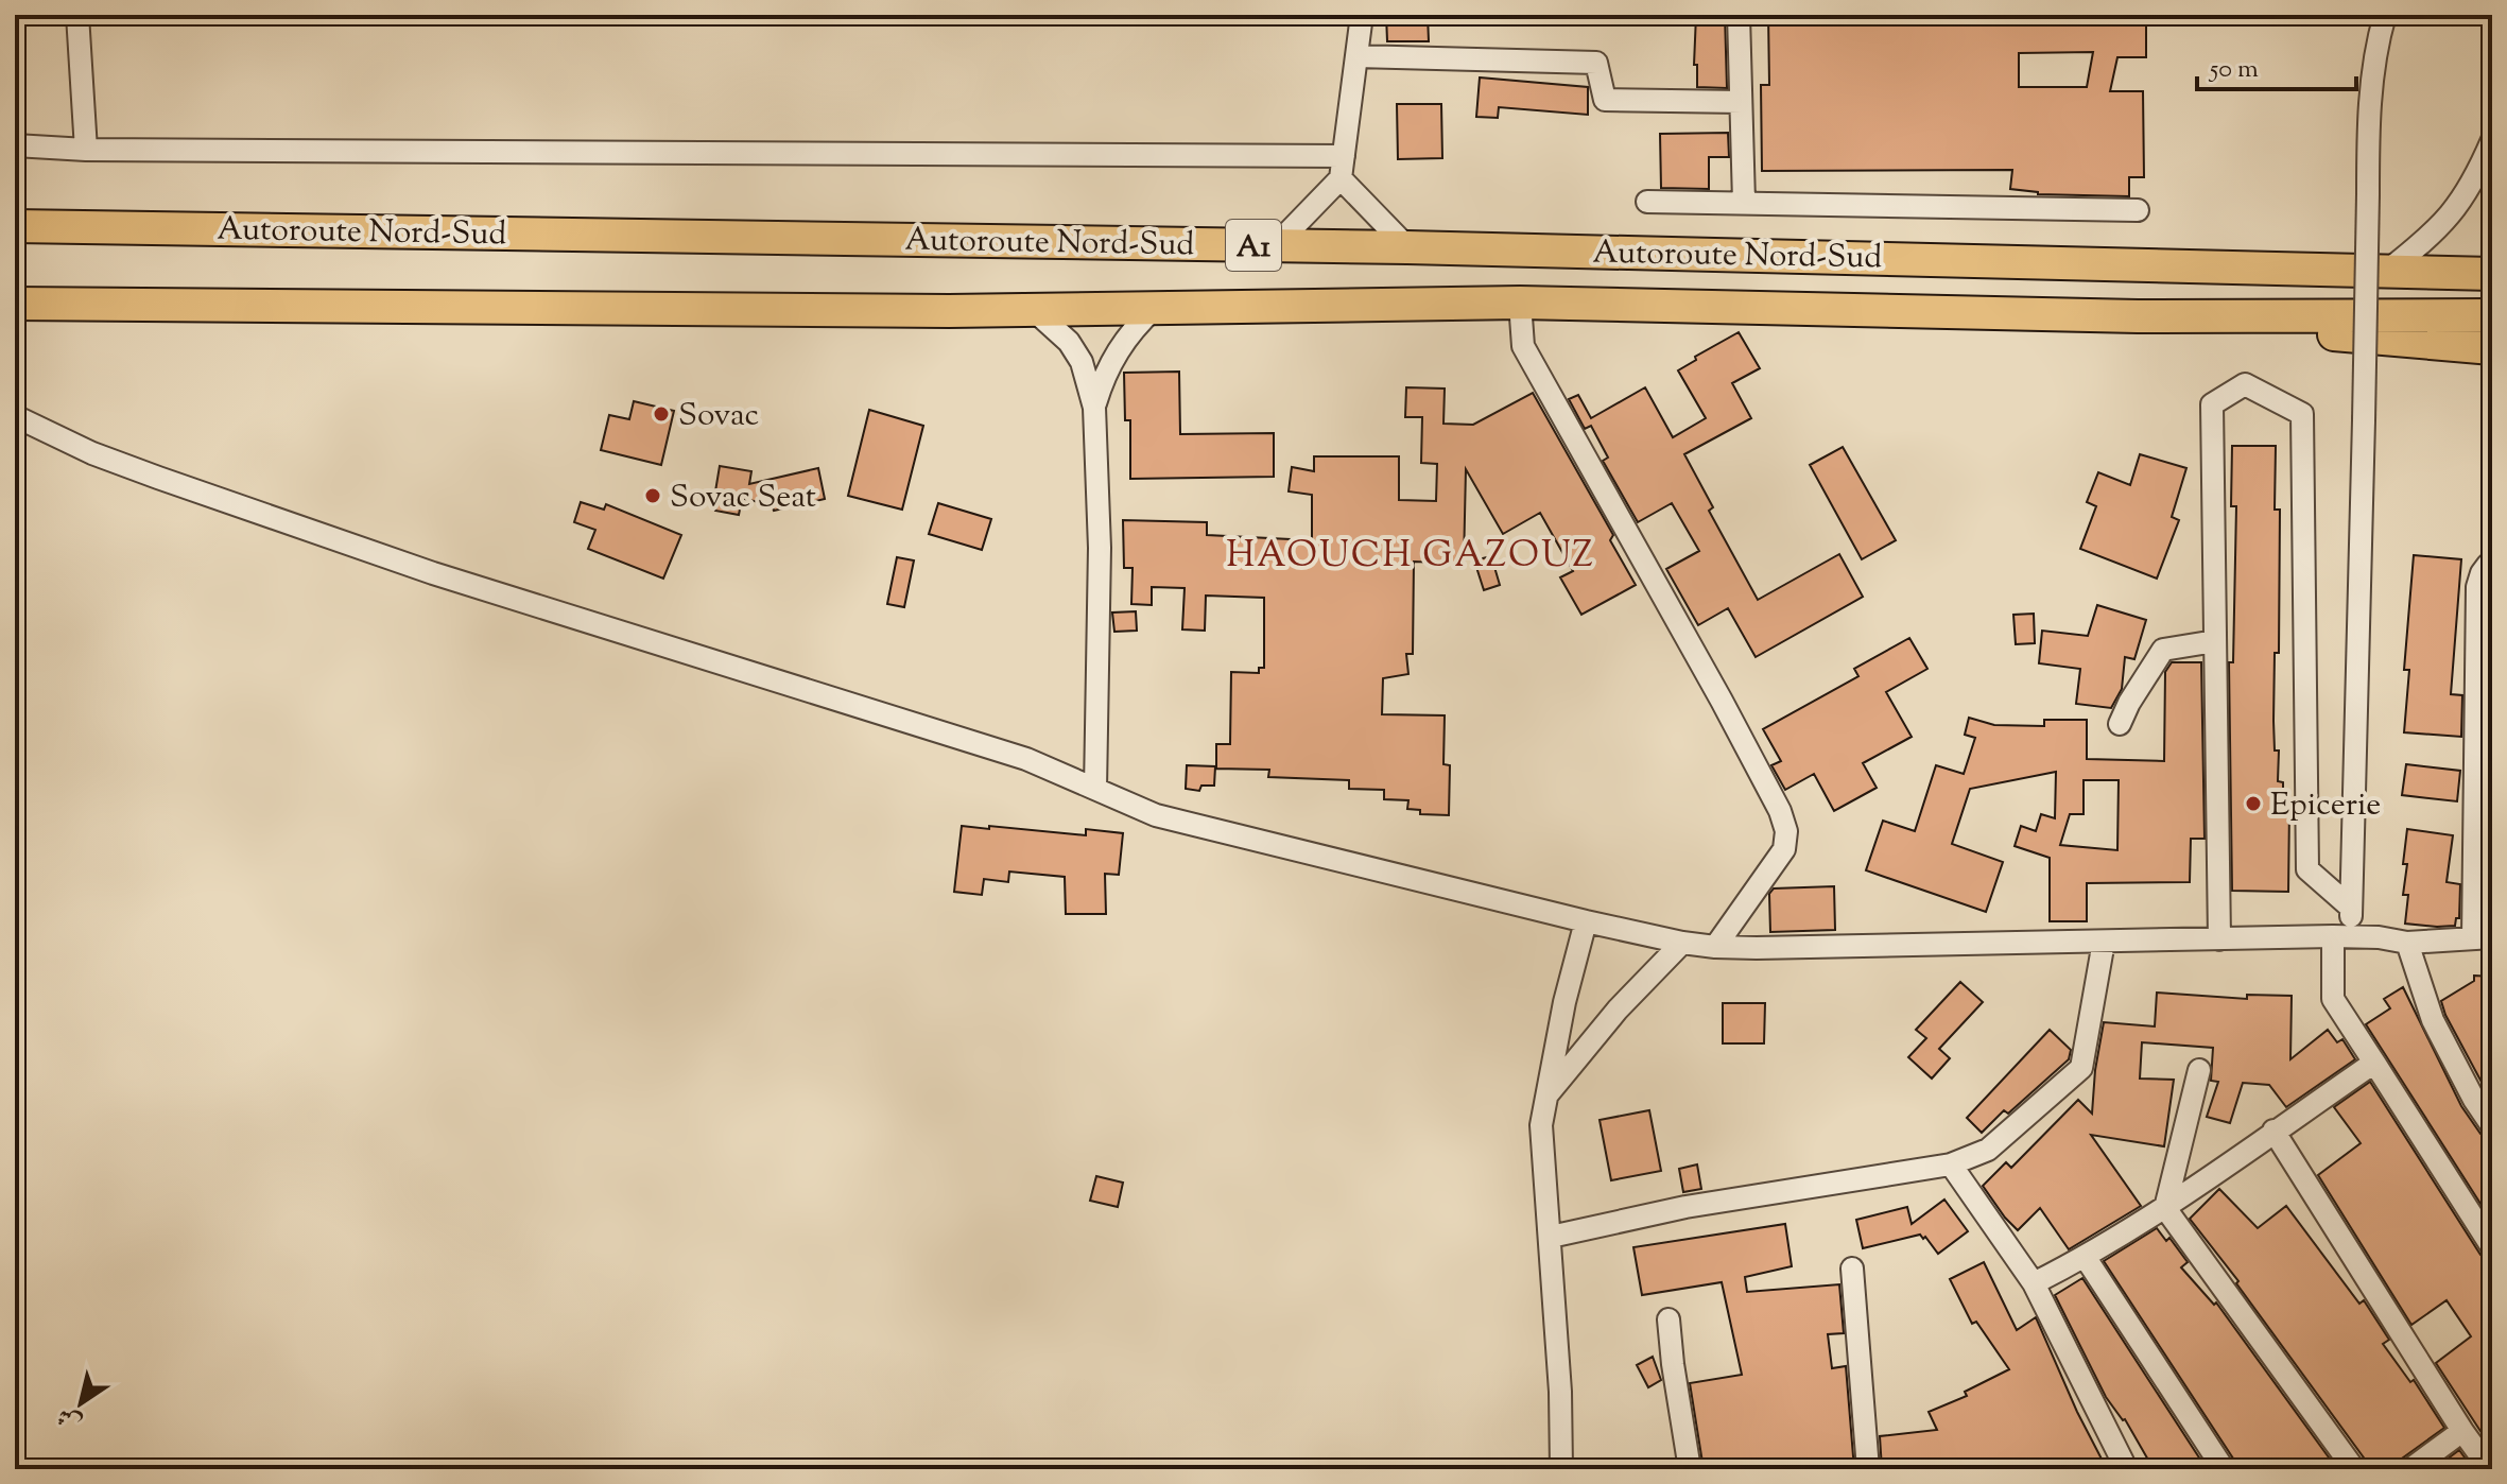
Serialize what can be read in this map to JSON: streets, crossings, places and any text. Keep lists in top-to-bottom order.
{
  "streets": {
    "highway": ["Autoroute Nord-Sud", "A1"]
  },
  "districts": ["HAOUCH GAZOUZ"],
  "places": ["Sovac", "Sovac Seat", "Epicerie"],
  "scale_bar": "50 m",
  "north": "bottom left"
}
